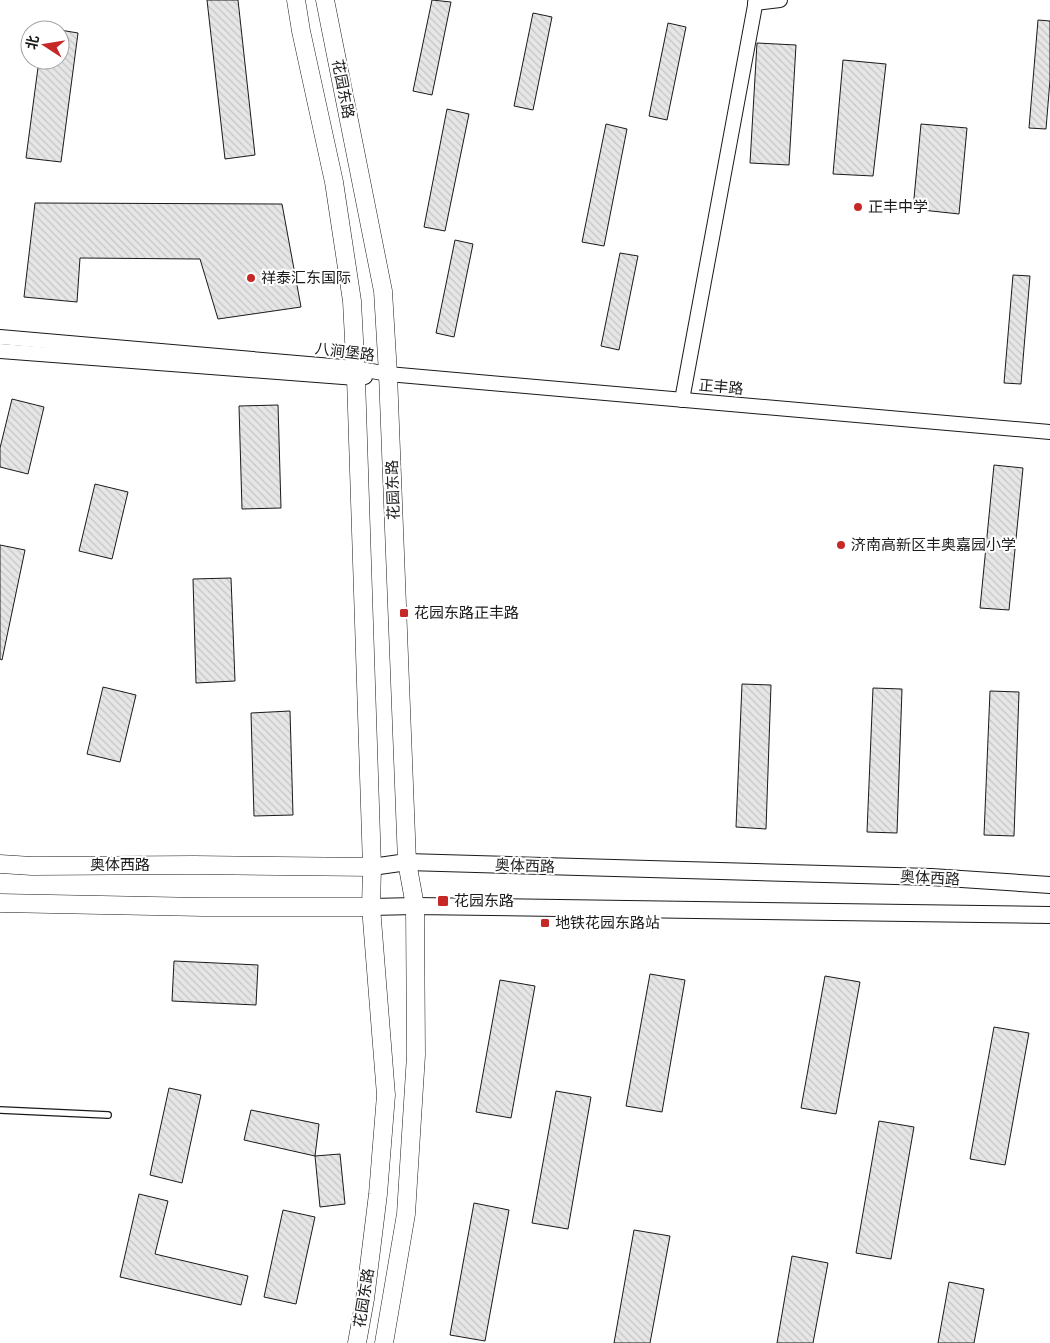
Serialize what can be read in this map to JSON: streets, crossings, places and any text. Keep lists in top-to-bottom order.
{
  "streets": {
    "main road": ["花园东路", "奥体西路"],
    "street": ["八涧堡路", "正丰路"]
  },
  "crossings": [
    ["花园东路", "八涧堡路"],
    ["花园东路", "正丰路"],
    ["花园东路", "奥体西路"],
    ["八涧堡路", "正丰路"]
  ],
  "places": {
    "other": ["正丰中学", "祥泰汇东国际", "济南高新区丰奥嘉园小学"],
    "transit": ["花园东路正丰路", "花园东路", "地铁花园东路站"]
  },
  "north": "left"
}
